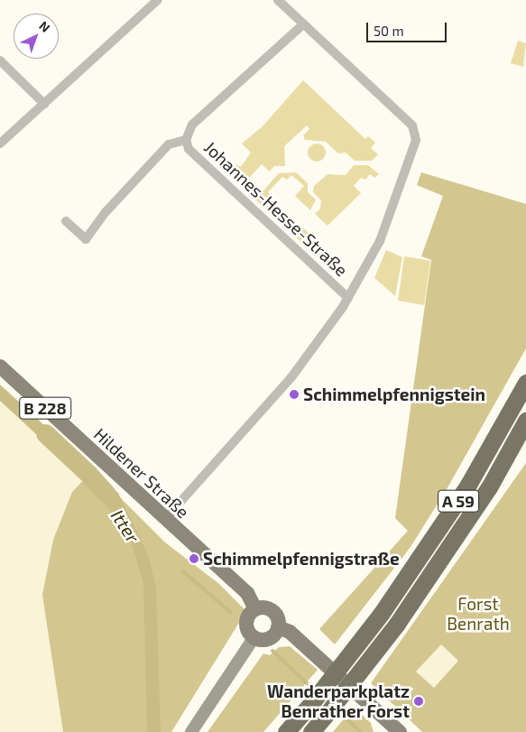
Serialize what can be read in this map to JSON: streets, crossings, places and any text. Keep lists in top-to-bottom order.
{
  "streets": {
    "highway": ["A 59"],
    "main road": ["B 228", "Hildener Straße"],
    "street": ["Johannes-Hesse-Straße"]
  },
  "water": ["Itter"],
  "parks": ["Forst Benrath"],
  "places": ["Schimmelpfennigstein", "Schimmelpfennigstraße", "Wanderparkplatz Benrather Forst"],
  "scale_bar": "50 m",
  "north": "top right"
}
